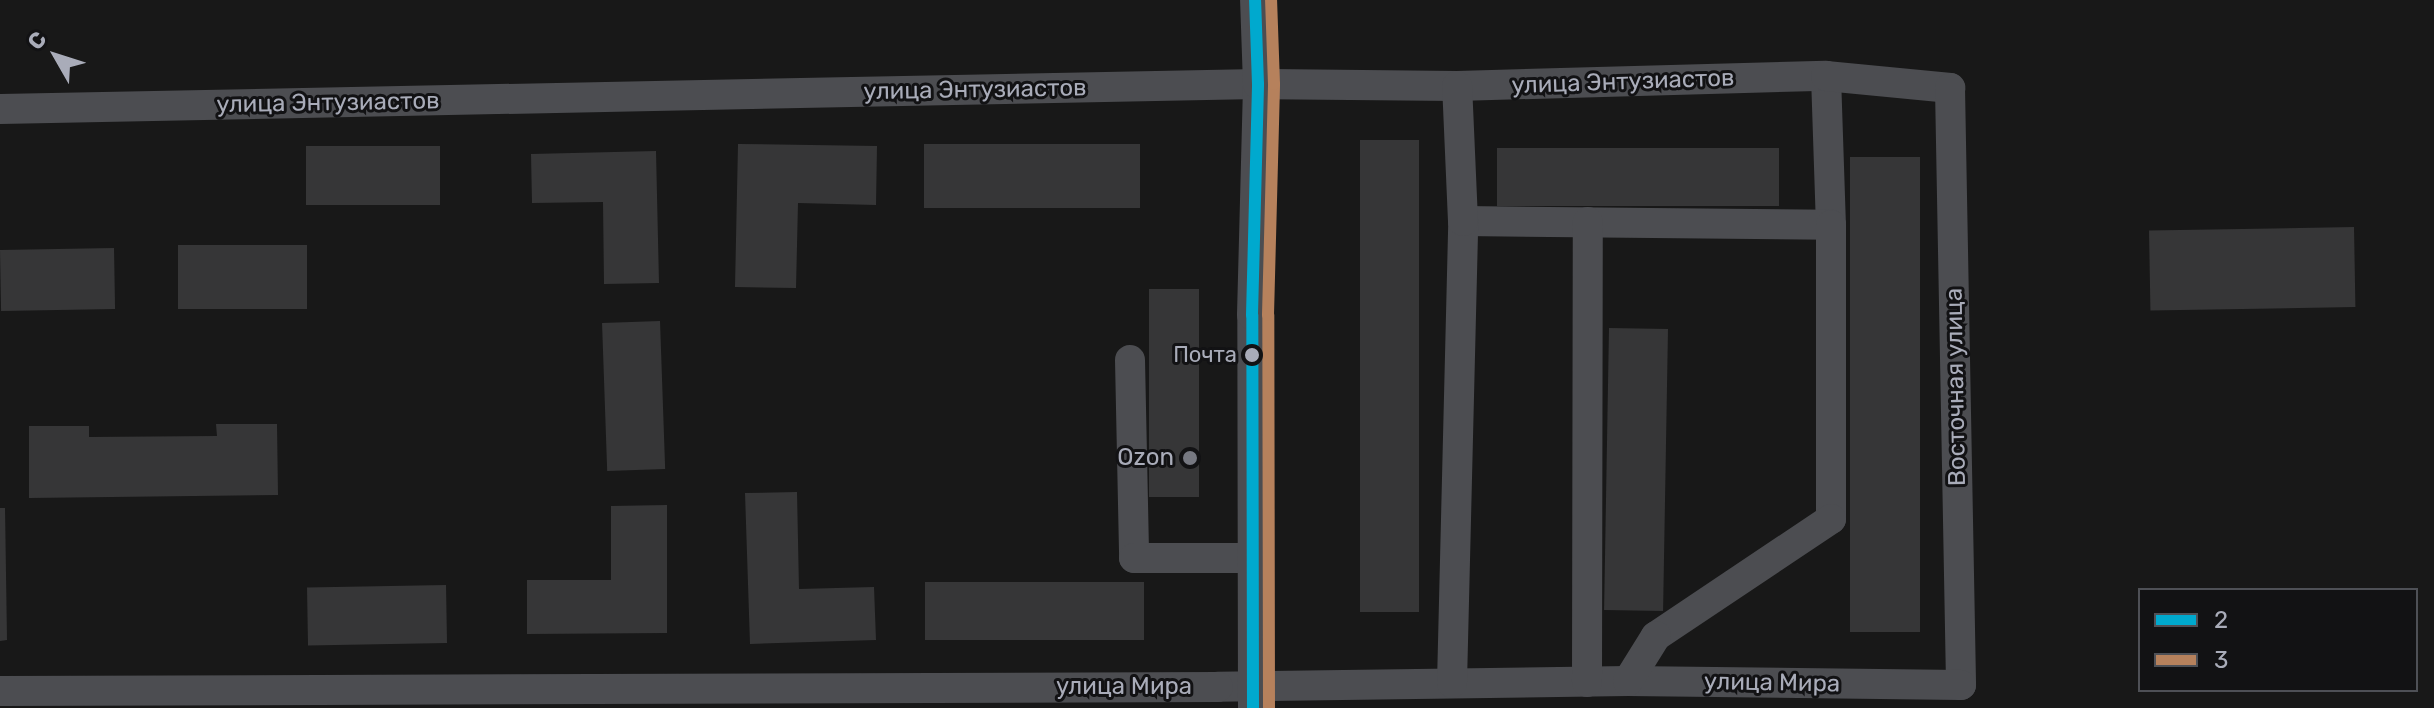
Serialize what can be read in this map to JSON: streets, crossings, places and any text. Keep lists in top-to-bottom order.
{
  "streets": {
    "street": ["улица Энтузиастов", "Восточная улица", "улица Мира"]
  },
  "crossings": [
    ["улица Энтузиастов", "Восточная улица"],
    ["Восточная улица", "улица Мира"]
  ],
  "places": ["Почта", "Ozon"],
  "lines": ["transit line 2", "transit line 3"],
  "legend": ["2", "3"],
  "north": "top left"
}
